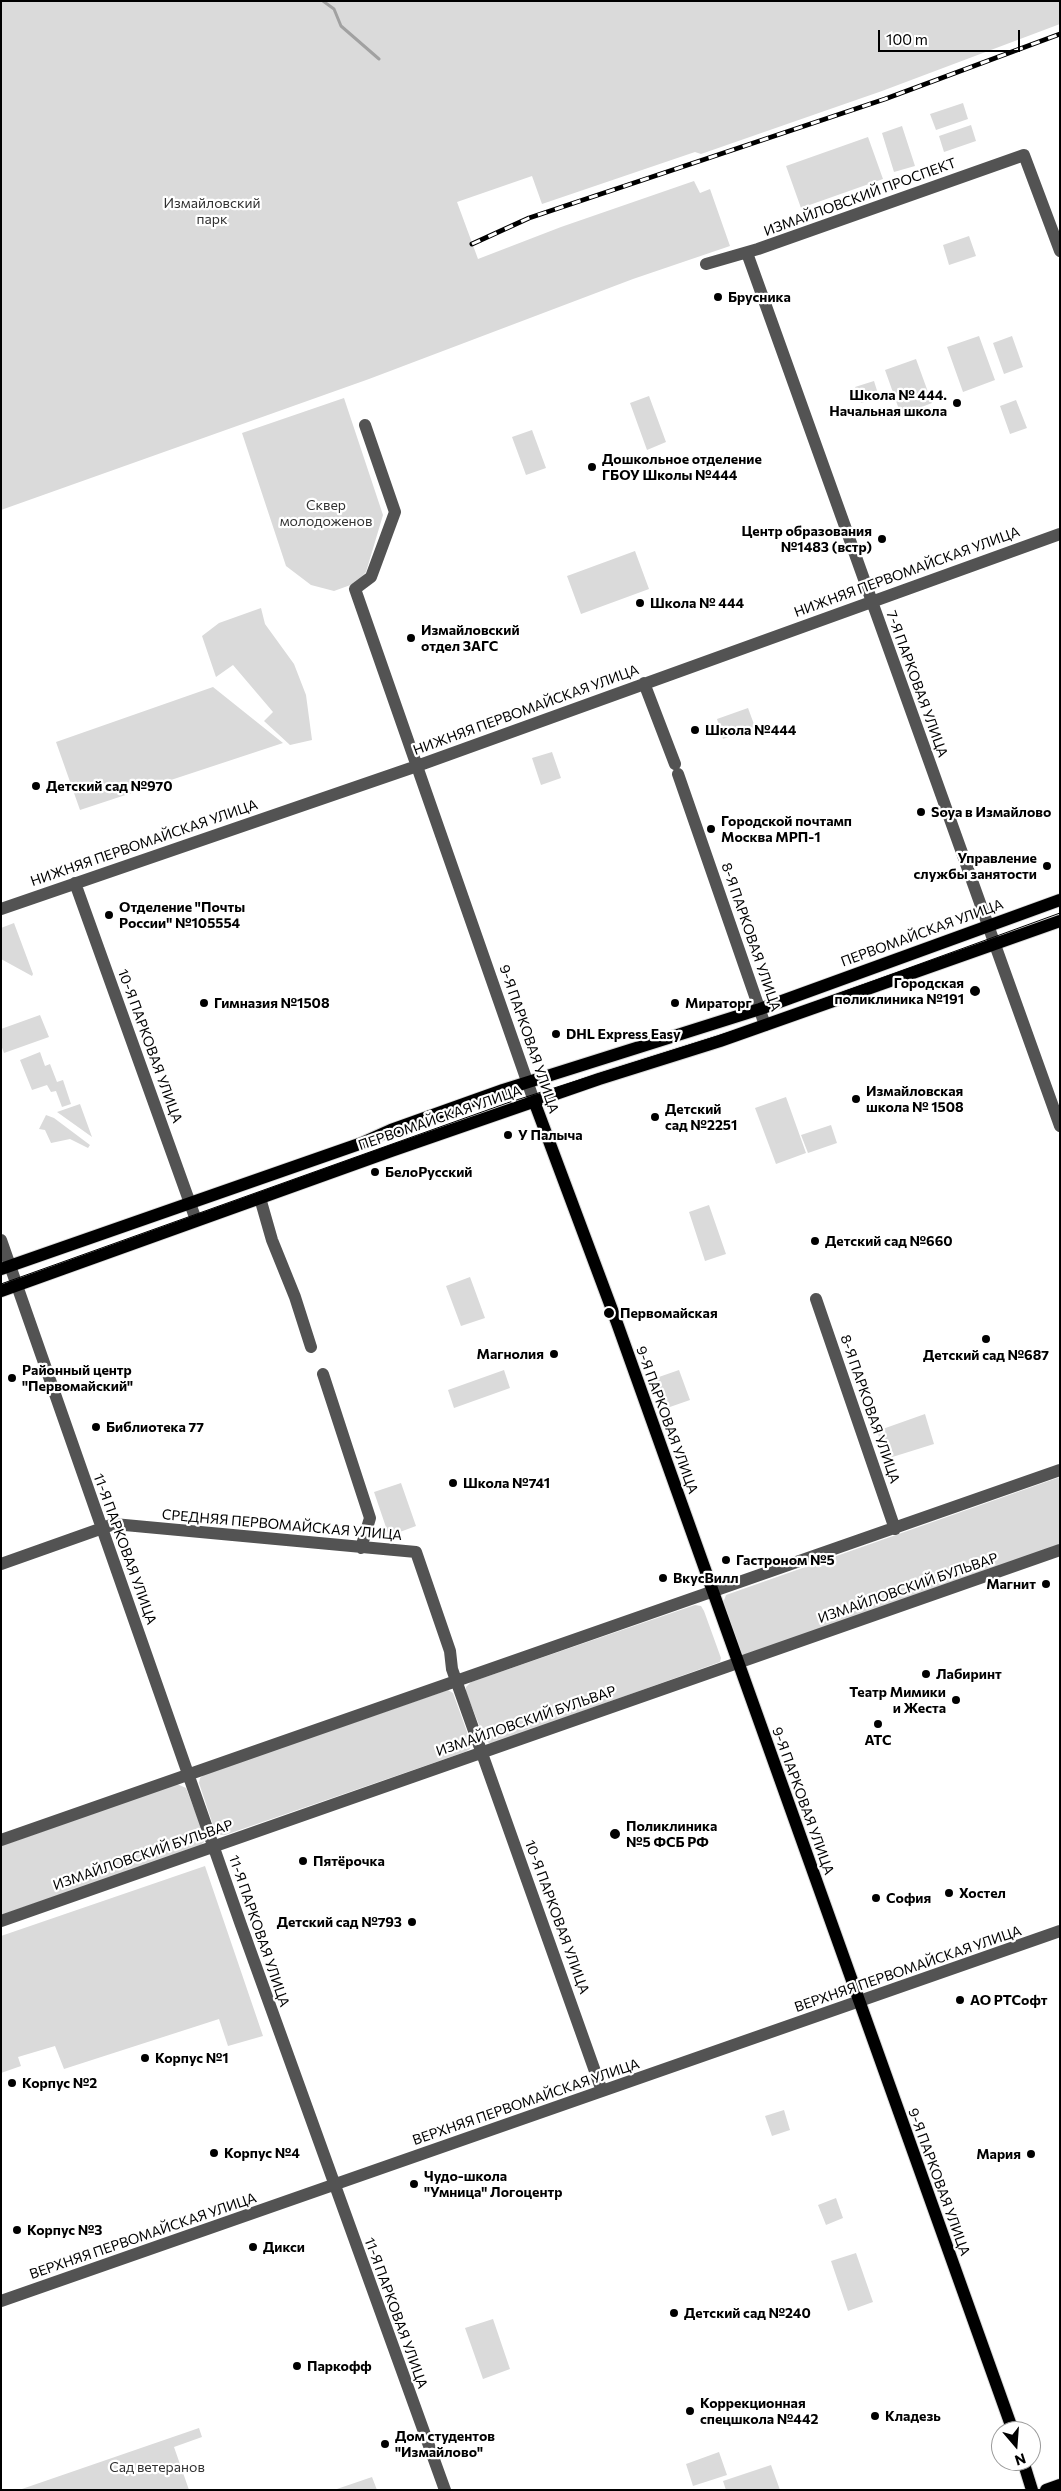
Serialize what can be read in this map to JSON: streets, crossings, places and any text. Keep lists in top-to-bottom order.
{
  "streets": {
    "main road": ["ПЕРВОМАЙСКАЯ УЛИЦА", "9-Я ПАРКОВАЯ УЛИЦА"],
    "street": [
      "ИЗМАЙЛОВСКИЙ ПРОСПЕКТ",
      "НИЖНЯЯ ПЕРВОМАЙСКАЯ УЛИЦА",
      "7-Я ПАРКОВАЯ УЛИЦА",
      "8-Я ПАРКОВАЯ УЛИЦА",
      "10-Я ПАРКОВАЯ УЛИЦА",
      "СРЕДНЯЯ ПЕРВОМАЙСКАЯ УЛИЦА",
      "11-Я ПАРКОВАЯ УЛИЦА",
      "ИЗМАЙЛОВСКИЙ БУЛЬВАР",
      "ВЕРХНЯЯ ПЕРВОМАЙСКАЯ УЛИЦА"
    ]
  },
  "crossings": [
    ["ИЗМАЙЛОВСКИЙ ПРОСПЕКТ", "7-Я ПАРКОВАЯ УЛИЦА"],
    ["НИЖНЯЯ ПЕРВОМАЙСКАЯ УЛИЦА", "7-Я ПАРКОВАЯ УЛИЦА"],
    ["НИЖНЯЯ ПЕРВОМАЙСКАЯ УЛИЦА", "8-Я ПАРКОВАЯ УЛИЦА"],
    ["НИЖНЯЯ ПЕРВОМАЙСКАЯ УЛИЦА", "9-Я ПАРКОВАЯ УЛИЦА"],
    ["НИЖНЯЯ ПЕРВОМАЙСКАЯ УЛИЦА", "10-Я ПАРКОВАЯ УЛИЦА"],
    ["7-Я ПАРКОВАЯ УЛИЦА", "ПЕРВОМАЙСКАЯ УЛИЦА"],
    ["ПЕРВОМАЙСКАЯ УЛИЦА", "8-Я ПАРКОВАЯ УЛИЦА"],
    ["ПЕРВОМАЙСКАЯ УЛИЦА", "9-Я ПАРКОВАЯ УЛИЦА"],
    ["ПЕРВОМАЙСКАЯ УЛИЦА", "10-Я ПАРКОВАЯ УЛИЦА"],
    ["ПЕРВОМАЙСКАЯ УЛИЦА", "11-Я ПАРКОВАЯ УЛИЦА"],
    ["9-Я ПАРКОВАЯ УЛИЦА", "ИЗМАЙЛОВСКИЙ БУЛЬВАР"],
    ["9-Я ПАРКОВАЯ УЛИЦА", "ВЕРХНЯЯ ПЕРВОМАЙСКАЯ УЛИЦА"],
    ["10-Я ПАРКОВАЯ УЛИЦА", "СРЕДНЯЯ ПЕРВОМАЙСКАЯ УЛИЦА"],
    ["10-Я ПАРКОВАЯ УЛИЦА", "ИЗМАЙЛОВСКИЙ БУЛЬВАР"],
    ["10-Я ПАРКОВАЯ УЛИЦА", "ВЕРХНЯЯ ПЕРВОМАЙСКАЯ УЛИЦА"],
    ["СРЕДНЯЯ ПЕРВОМАЙСКАЯ УЛИЦА", "11-Я ПАРКОВАЯ УЛИЦА"],
    ["СРЕДНЯЯ ПЕРВОМАЙСКАЯ УЛИЦА", "ИЗМАЙЛОВСКИЙ БУЛЬВАР"],
    ["11-Я ПАРКОВАЯ УЛИЦА", "ИЗМАЙЛОВСКИЙ БУЛЬВАР"],
    ["11-Я ПАРКОВАЯ УЛИЦА", "ВЕРХНЯЯ ПЕРВОМАЙСКАЯ УЛИЦА"]
  ],
  "parks": ["Измайловский парк", "Сквер молодоженов", "Сад ветеранов"],
  "places": [
    "Брусника",
    "Школа № 444. Начальная школа",
    "Дошкольное отделение ГБОУ Школы №444",
    "Центр образования №1483 (встр)",
    "Школа № 444",
    "Измайловский отдел ЗАГС",
    "Школа №444",
    "Детский сад №970",
    "Soya в Измайлово",
    "Городской почтамп Москва МРП-1",
    "Управление cлужбы занятости",
    "Отделение \"Почты России\" №105554",
    "Городская поликлиника №191",
    "Гимназия №1508",
    "Мираторг",
    "DHL Express Easy",
    "Измайловская школа № 1508",
    "Детский сад №2251",
    "У Палыча",
    "БелоРусский",
    "Детский сад №660",
    "Первомайская",
    "Детский сад №687",
    "Магнолия",
    "Районный центр \"Первомайский\"",
    "Библиотека 77",
    "Школа №741",
    "Гастроном №5",
    "ВкусВилл",
    "Магнит",
    "Лабиринт",
    "Театр Мимики и Жеста",
    "АТС",
    "Поликлиника №5 ФСБ РФ",
    "Пятёрочка",
    "Хостел",
    "София",
    "Детский сад №793",
    "АО РТСофт",
    "Корпус №1",
    "Корпус №2",
    "Корпус №4",
    "Мария",
    "Чудо-школа \"Умница\" Логоцентр",
    "Корпус №3",
    "Дикси",
    "Детский сад №240",
    "Паркофф",
    "Коррекционная спецшкола №442",
    "Кладезь",
    "Дом студентов \"Измайлово\""
  ],
  "scale_bar": "100 m",
  "north": "bottom"
}
